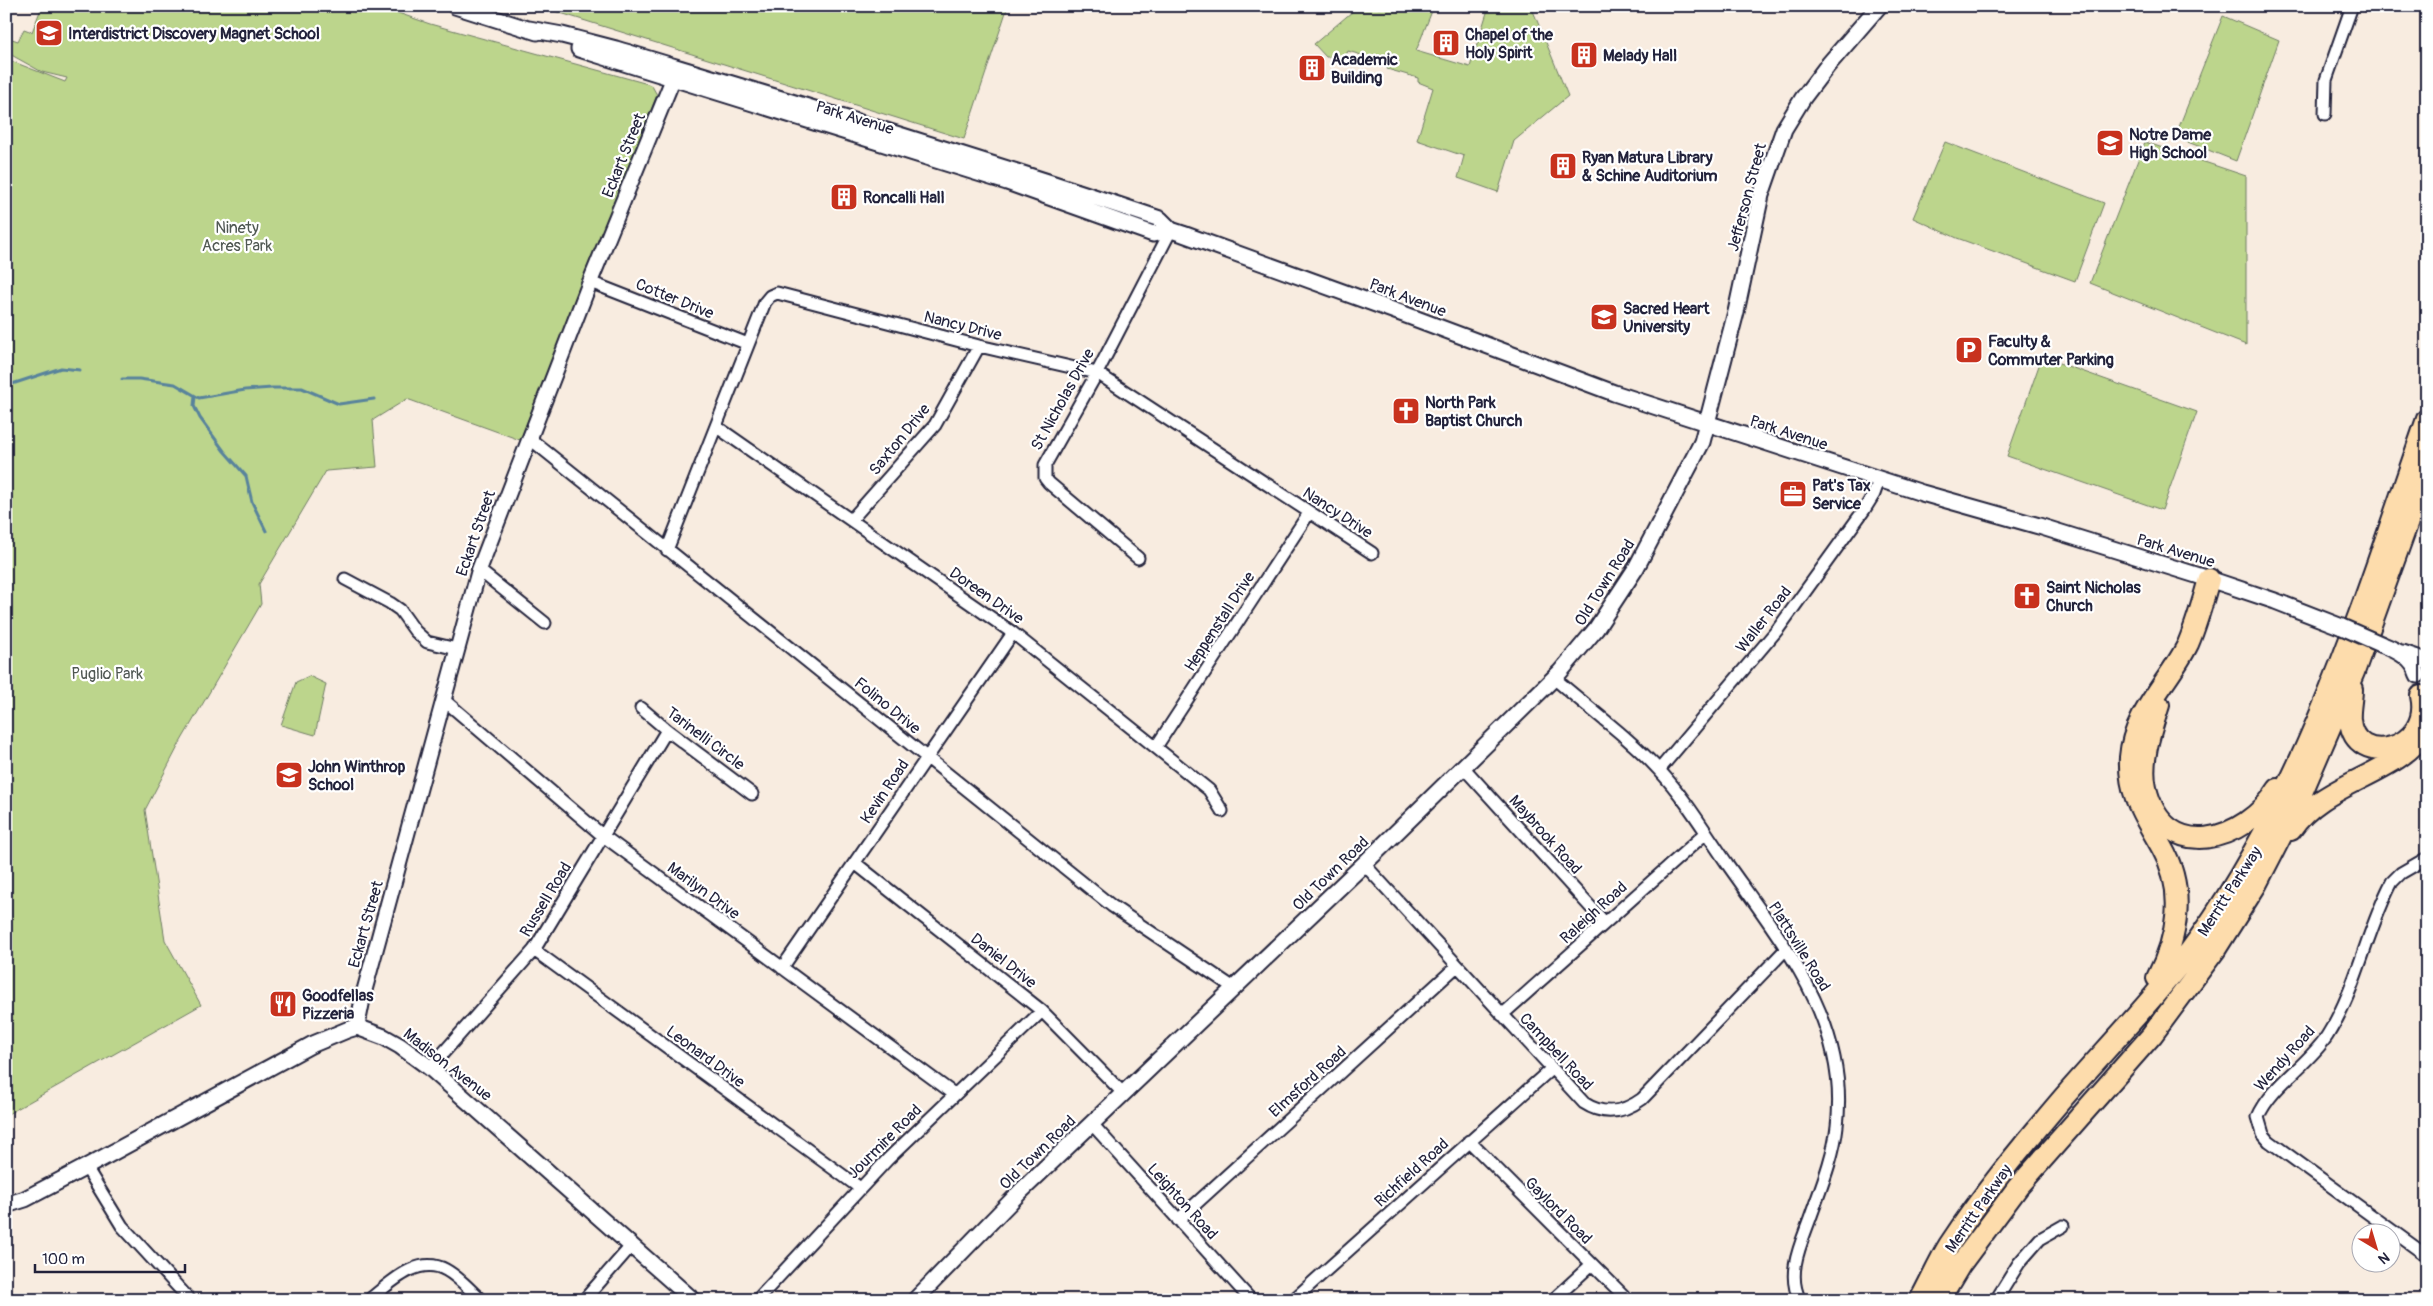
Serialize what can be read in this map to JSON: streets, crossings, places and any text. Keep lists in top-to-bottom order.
{
  "streets": {
    "highway": ["Merritt Parkway"],
    "main road": [
      "Park Avenue",
      "Jefferson Street",
      "Old Town Road",
      "Madison Avenue"
    ],
    "street": [
      "Eckart Street",
      "Cotter Drive",
      "Nancy Drive",
      "St Nicholas Drive",
      "Saxton Drive",
      "Doreen Drive",
      "Waller Road",
      "Heppenstall Drive",
      "Folino Drive",
      "Tarinelli Circle",
      "Kevin Road",
      "Maybrook Road",
      "Marilyn Drive",
      "Russell Road",
      "Raleigh Road",
      "Plattsville Road",
      "Daniel Drive",
      "Campbell Road",
      "Leonard Drive",
      "Wendy Road",
      "Elmsford Road",
      "Jourmire Road",
      "Richfield Road",
      "Leighton Road",
      "Gaylord Road"
    ]
  },
  "crossings": [
    ["Park Avenue", "Eckart Street"],
    ["Park Avenue", "Jefferson Street"],
    ["Park Avenue", "St Nicholas Drive"],
    ["Park Avenue", "Old Town Road"],
    ["Park Avenue", "Waller Road"],
    ["Eckart Street", "Cotter Drive"],
    ["Eckart Street", "Folino Drive"],
    ["Eckart Street", "Marilyn Drive"],
    ["Eckart Street", "Madison Avenue"],
    ["Jefferson Street", "Old Town Road"],
    ["Cotter Drive", "Nancy Drive"],
    ["Nancy Drive", "St Nicholas Drive"],
    ["Nancy Drive", "Saxton Drive"],
    ["Nancy Drive", "Doreen Drive"],
    ["Nancy Drive", "Heppenstall Drive"],
    ["Nancy Drive", "Folino Drive"],
    ["Saxton Drive", "Doreen Drive"],
    ["Old Town Road", "Folino Drive"],
    ["Old Town Road", "Maybrook Road"],
    ["Old Town Road", "Plattsville Road"],
    ["Old Town Road", "Daniel Drive"],
    ["Old Town Road", "Campbell Road"],
    ["Old Town Road", "Leighton Road"],
    ["Doreen Drive", "Heppenstall Drive"],
    ["Doreen Drive", "Kevin Road"],
    ["Waller Road", "Plattsville Road"],
    ["Folino Drive", "Kevin Road"],
    ["Tarinelli Circle", "Russell Road"],
    ["Kevin Road", "Marilyn Drive"],
    ["Kevin Road", "Daniel Drive"],
    ["Maybrook Road", "Raleigh Road"],
    ["Marilyn Drive", "Russell Road"],
    ["Marilyn Drive", "Jourmire Road"],
    ["Russell Road", "Leonard Drive"],
    ["Russell Road", "Madison Avenue"],
    ["Raleigh Road", "Plattsville Road"],
    ["Raleigh Road", "Campbell Road"],
    ["Plattsville Road", "Campbell Road"],
    ["Daniel Drive", "Jourmire Road"],
    ["Campbell Road", "Elmsford Road"],
    ["Campbell Road", "Richfield Road"],
    ["Leonard Drive", "Jourmire Road"],
    ["Elmsford Road", "Leighton Road"],
    ["Richfield Road", "Gaylord Road"]
  ],
  "parks": ["Ninety Acres Park", "Puglio Park"],
  "places": {
    "school or university": [
      "Interdistrict Discovery Magnet School",
      "Notre Dame High School",
      "Sacred Heart University",
      "John Winthrop School"
    ],
    "building": [
      "Chapel of the Holy Spirit",
      "Melady Hall",
      "Academic Building",
      "Ryan Matura Library & Schine Auditorium",
      "Roncalli Hall"
    ],
    "parking": ["Faculty & Commuter Parking"],
    "church": ["North Park Baptist Church", "Saint Nicholas Church"],
    "office": ["Pat's Tax Service"],
    "restaurant": ["Goodfellas Pizzeria"]
  },
  "scale_bar": "100 m",
  "north": "bottom right"
}
